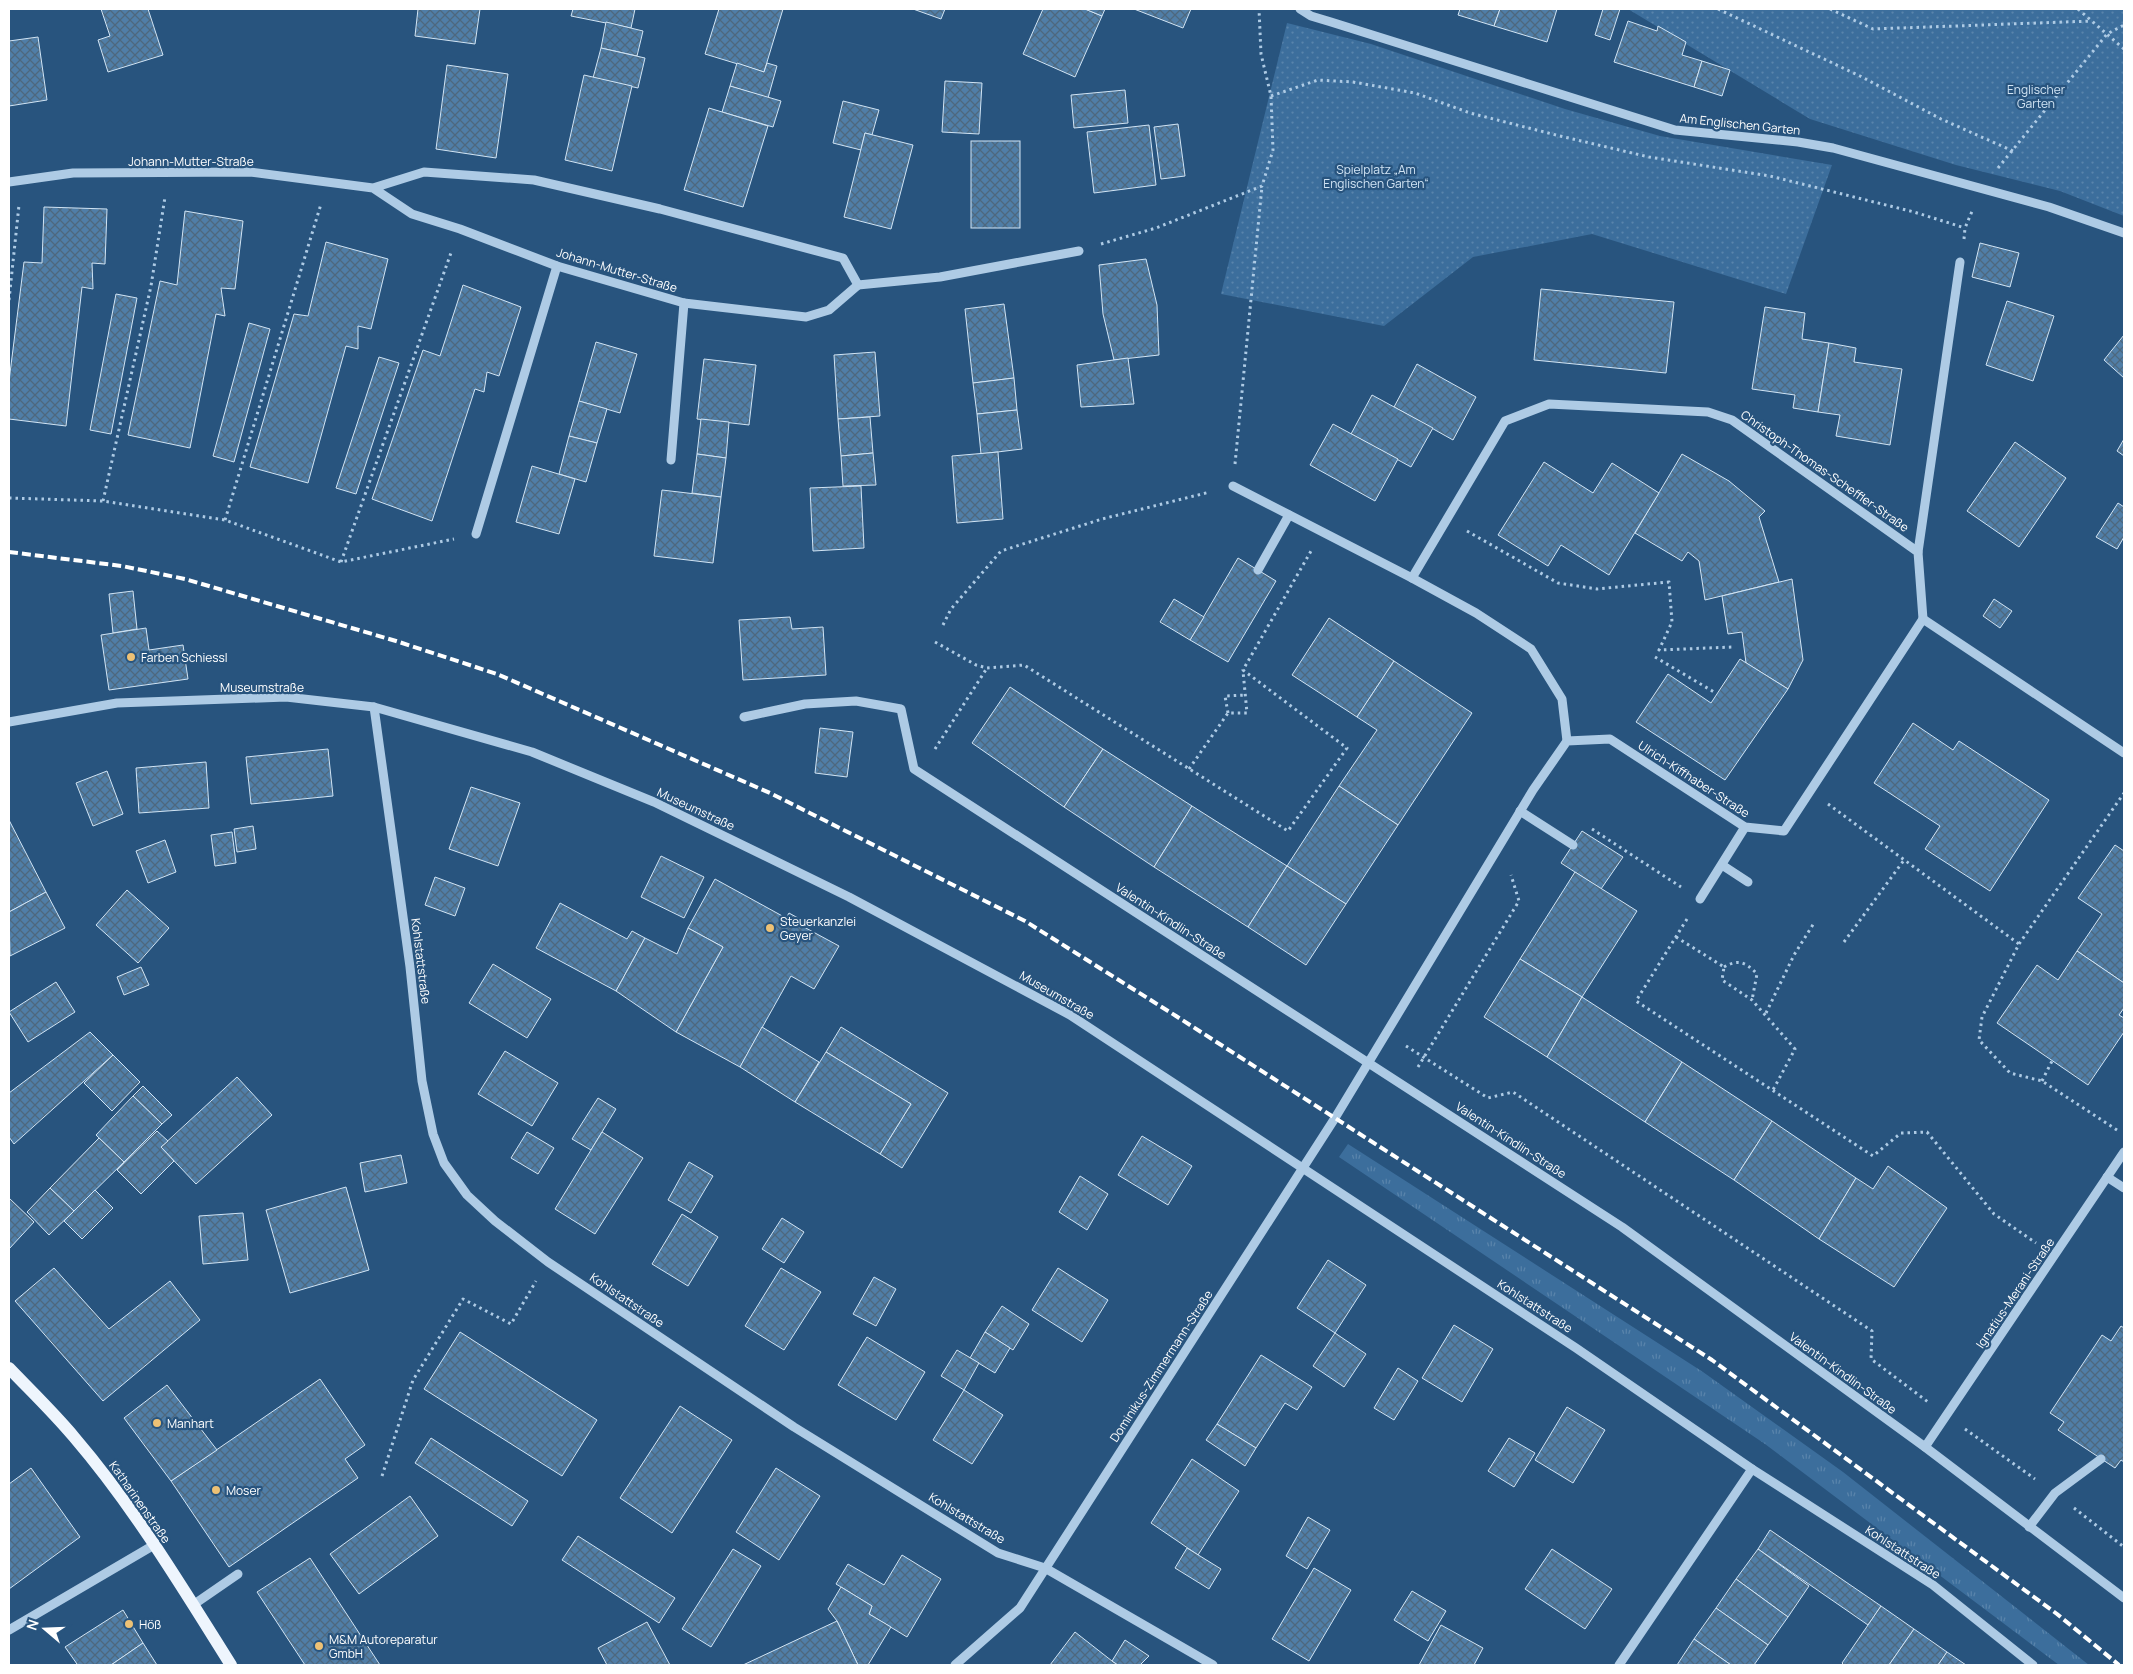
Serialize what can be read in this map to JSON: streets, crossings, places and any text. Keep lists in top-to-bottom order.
{
  "streets": {
    "main road": ["Katharinenstraße"],
    "street": [
      "Am Englischen Garten",
      "Johann-Mutter-Straße",
      "Christoph-Thomas-Scheffler-Straße",
      "Museumstraße",
      "Ulrich-Kiffhaber-Straße",
      "Valentin-Kindlin-Straße",
      "Kohlstattstraße",
      "Ignatius-Merani-Straße",
      "Dominikus-Zimmermann-Straße"
    ]
  },
  "crossings": [
    ["Museumstraße", "Kohlstattstraße"],
    ["Museumstraße", "Dominikus-Zimmermann-Straße"],
    ["Valentin-Kindlin-Straße", "Ignatius-Merani-Straße"],
    ["Valentin-Kindlin-Straße", "Dominikus-Zimmermann-Straße"],
    ["Kohlstattstraße", "Dominikus-Zimmermann-Straße"]
  ],
  "parks": ["Englischer Garten", "Spielplatz „Am Englischen Garten“"],
  "places": [
    "Farben Schiessl",
    "Steuerkanzlei Geyer",
    "Manhart",
    "Moser",
    "Höß",
    "M&M Autoreparatur GmbH"
  ],
  "north": "left"
}
